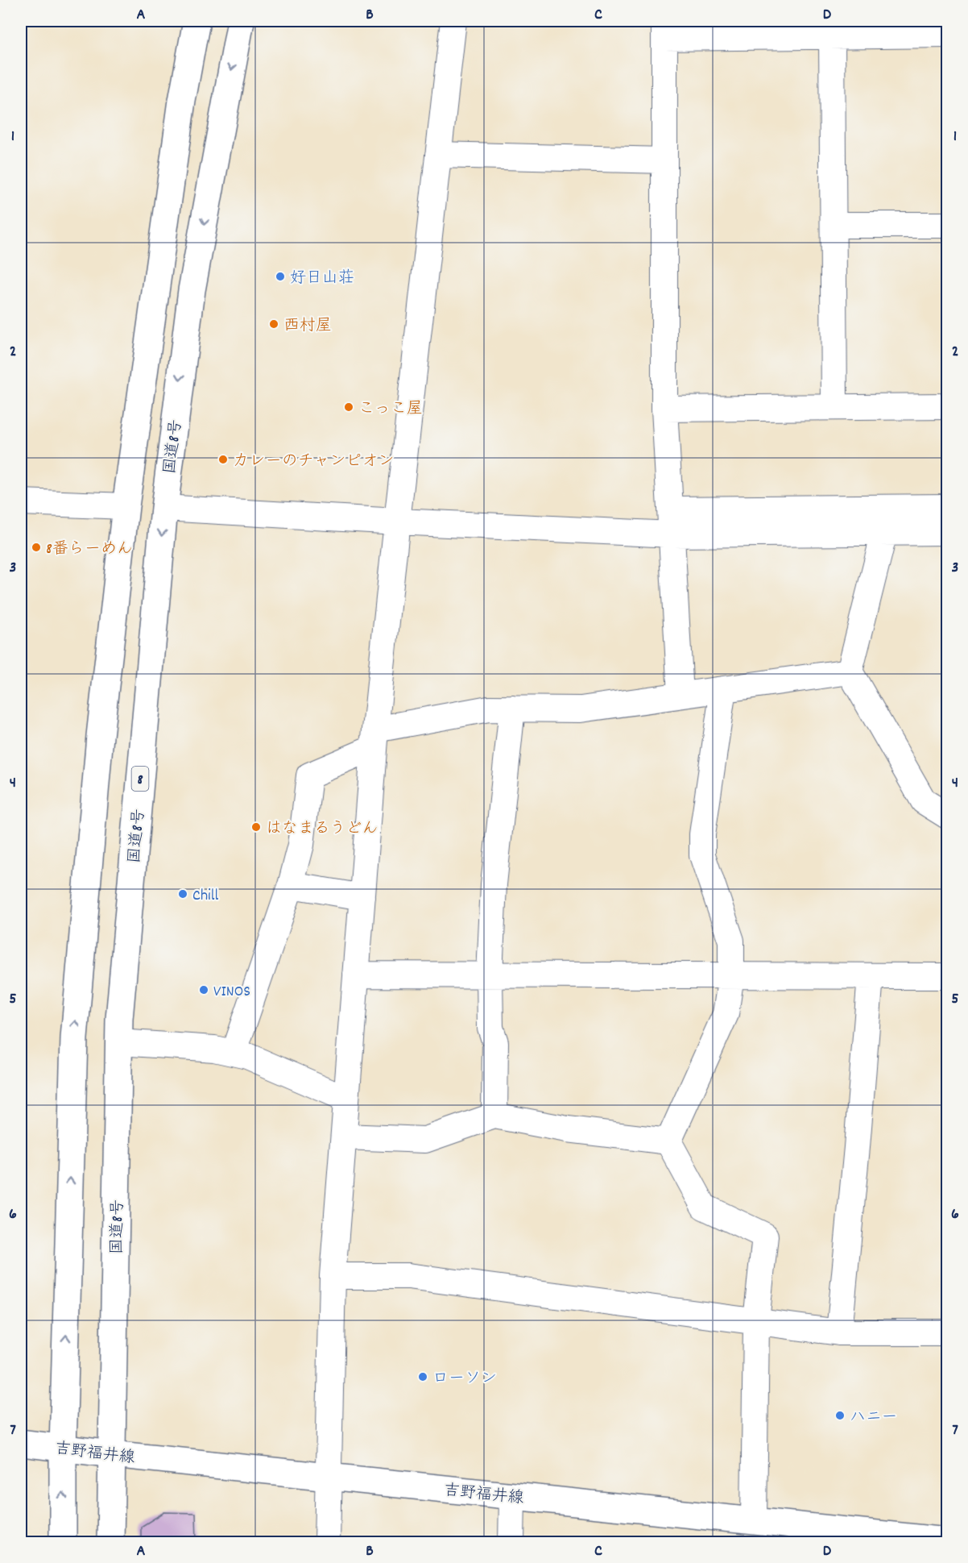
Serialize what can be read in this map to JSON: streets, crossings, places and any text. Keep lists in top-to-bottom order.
{
  "streets": {
    "main road": ["国道8号", "8", "吉野福井線"]
  },
  "crossings": [
    ["国道8号", "吉野福井線"]
  ],
  "places": [
    "好日山荘",
    "西村屋",
    "こっこ屋",
    "カレーのチャンピオン",
    "8番らーめん",
    "はなまるうどん",
    "Chill",
    "VINOS",
    "ローソン",
    "ハニー"
  ],
  "grid": {
    "columns": [
      "A",
      "B",
      "C",
      "D"
    ],
    "rows": [
      "1",
      "2",
      "3",
      "4",
      "5",
      "6",
      "7"
    ]
  }
}
